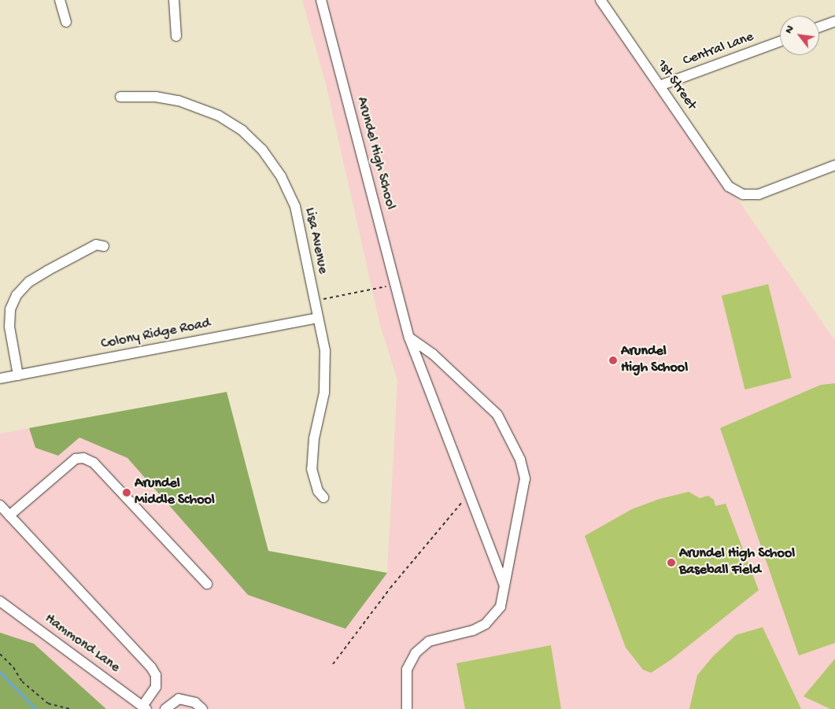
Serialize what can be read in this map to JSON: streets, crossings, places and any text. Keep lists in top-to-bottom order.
{
  "streets": {
    "street": [
      "Central Lane",
      "1st Street",
      "Arundel High School",
      "Lisa Avenue",
      "Colony Ridge Road",
      "Hammond Lane"
    ]
  },
  "crossings": [
    ["Central Lane", "1st Street"],
    ["Lisa Avenue", "Colony Ridge Road"]
  ],
  "places": ["Arundel High School", "Arundel Middle School", "Arundel High School Baseball Field"],
  "north": "top left"
}
